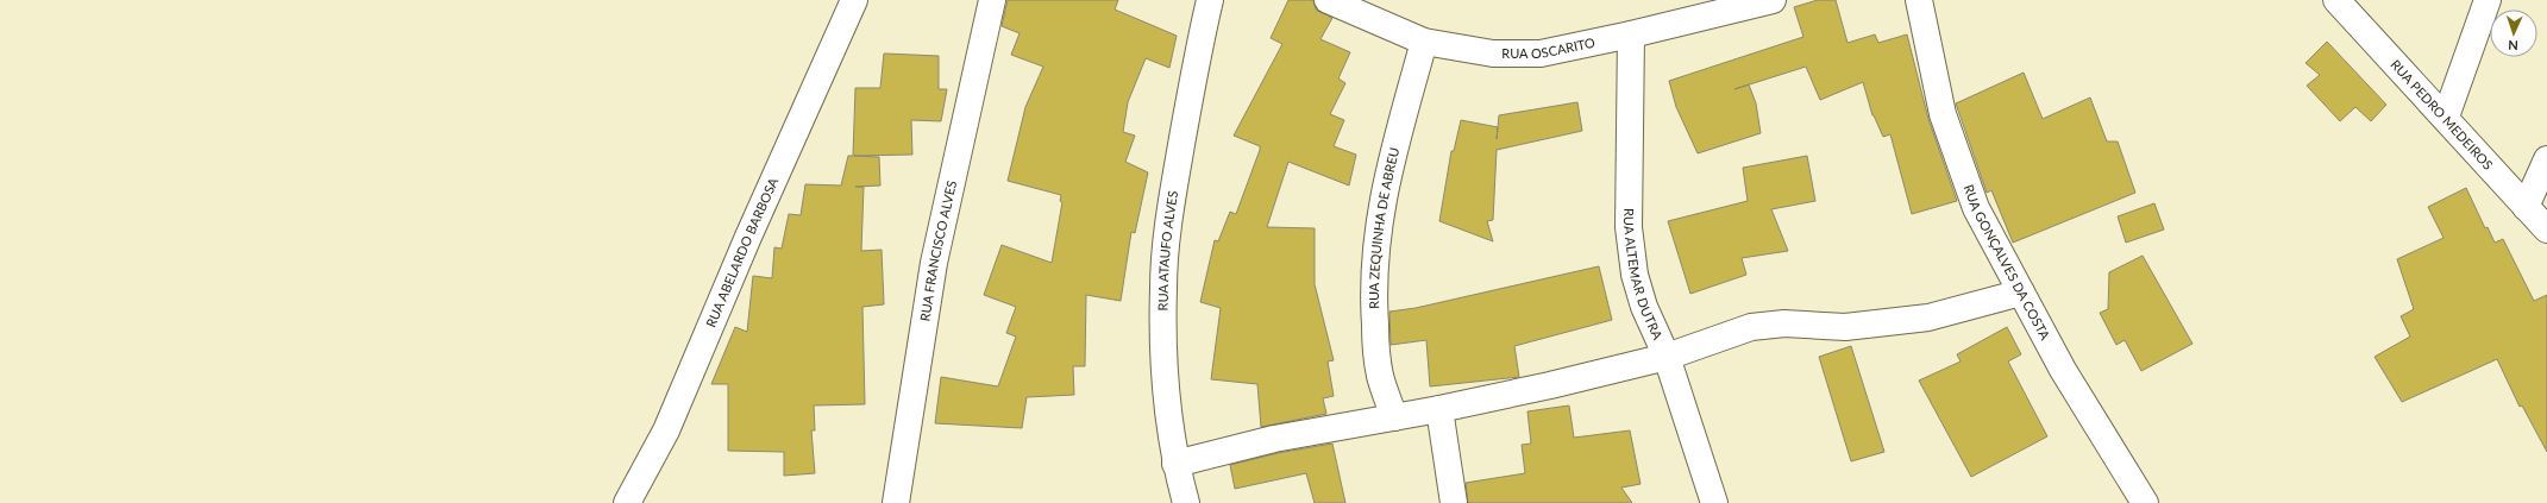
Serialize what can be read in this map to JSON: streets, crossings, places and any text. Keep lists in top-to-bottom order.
{
  "streets": {
    "street": [
      "RUA OSCARITO",
      "RUA PEDRO MEDEIROS",
      "RUA ZEQUINHA DE ABREU",
      "RUA FRANCISCO ALVES",
      "RUA ATAUFO ALVES",
      "RUA ABELARDO BARBOSA",
      "RUA GONÇALVES DA COSTA",
      "RUA ALTEMAR DUTRA"
    ]
  },
  "crossings": [
    ["RUA OSCARITO", "RUA ZEQUINHA DE ABREU"],
    ["RUA OSCARITO", "RUA ALTEMAR DUTRA"]
  ],
  "north": "bottom"
}
